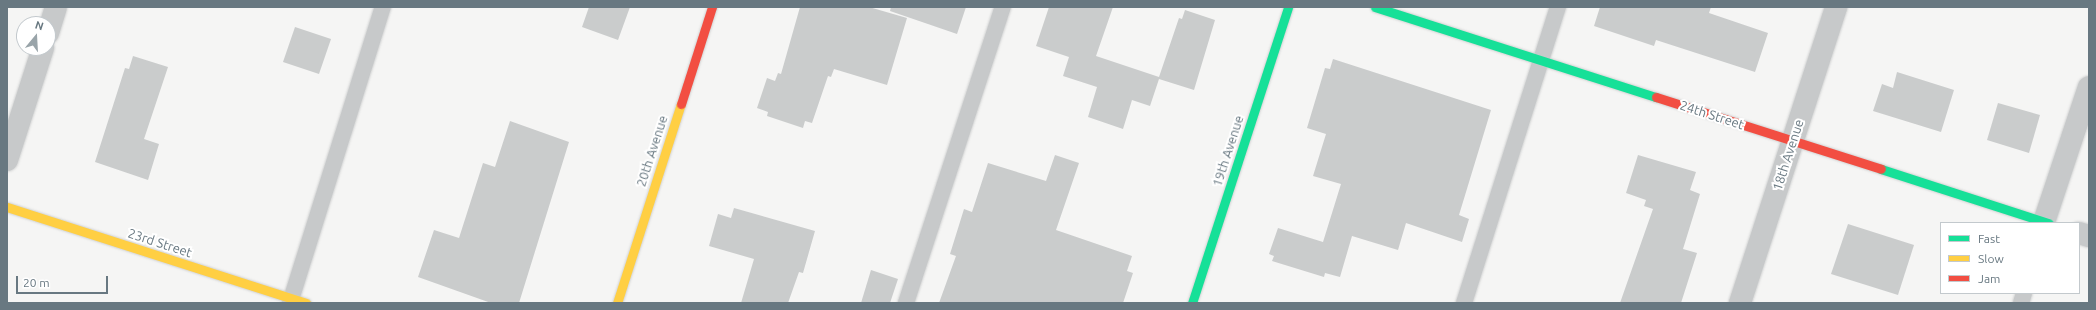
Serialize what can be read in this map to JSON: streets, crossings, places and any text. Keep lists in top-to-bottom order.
{
  "streets": {
    "street": [
      "24th Street",
      "20th Avenue",
      "19th Avenue",
      "18th Avenue",
      "23rd Street"
    ]
  },
  "crossings": [
    ["24th Street", "18th Avenue"]
  ],
  "legend": ["Fast", "Slow", "Jam"],
  "scale_bar": "20 m",
  "north": "top"
}
